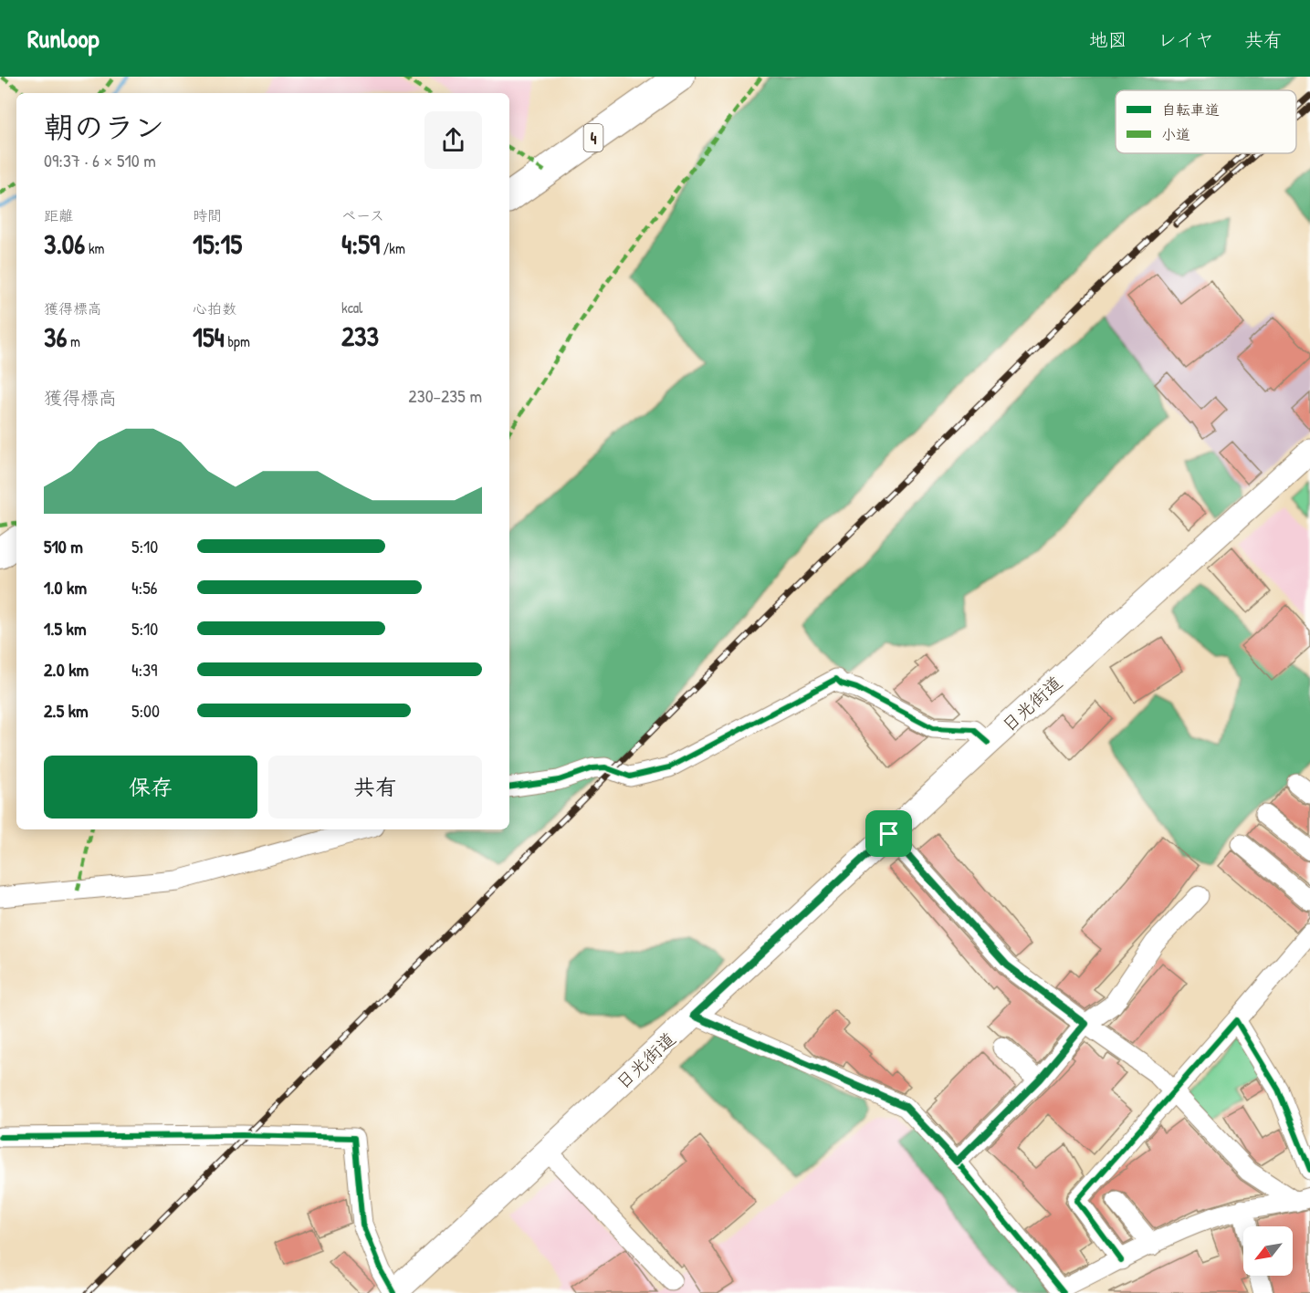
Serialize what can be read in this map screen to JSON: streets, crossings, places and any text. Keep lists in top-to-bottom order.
{
  "streets": {
    "highway": ["4"],
    "main road": ["日光街道"]
  },
  "legend": ["自転車道", "小道"],
  "north": "bottom left",
  "page": {
    "header": "Runloop",
    "nav": ["地図", "レイヤ", "共有"],
    "heading": ["朝のラン", "09:37 · 6 × 510 m"],
    "stats": [
      ["距離", "3.06 km"],
      ["時間", "15:15"],
      ["ペース", "4:59 /km"],
      ["獲得標高", "36 m"],
      ["心拍数", "154 bpm"],
      ["kcal", "233"]
    ],
    "chart": ["獲得標高", "230–235 m"],
    "list": [
      {
        "name": "510 m",
        "note": "5:10"
      },
      {
        "name": "1.0 km",
        "note": "4:56"
      },
      {
        "name": "1.5 km",
        "note": "5:10"
      },
      {
        "name": "2.0 km",
        "note": "4:39"
      },
      {
        "name": "2.5 km",
        "note": "5:00"
      }
    ],
    "buttons": ["保存", "共有"]
  }
}
